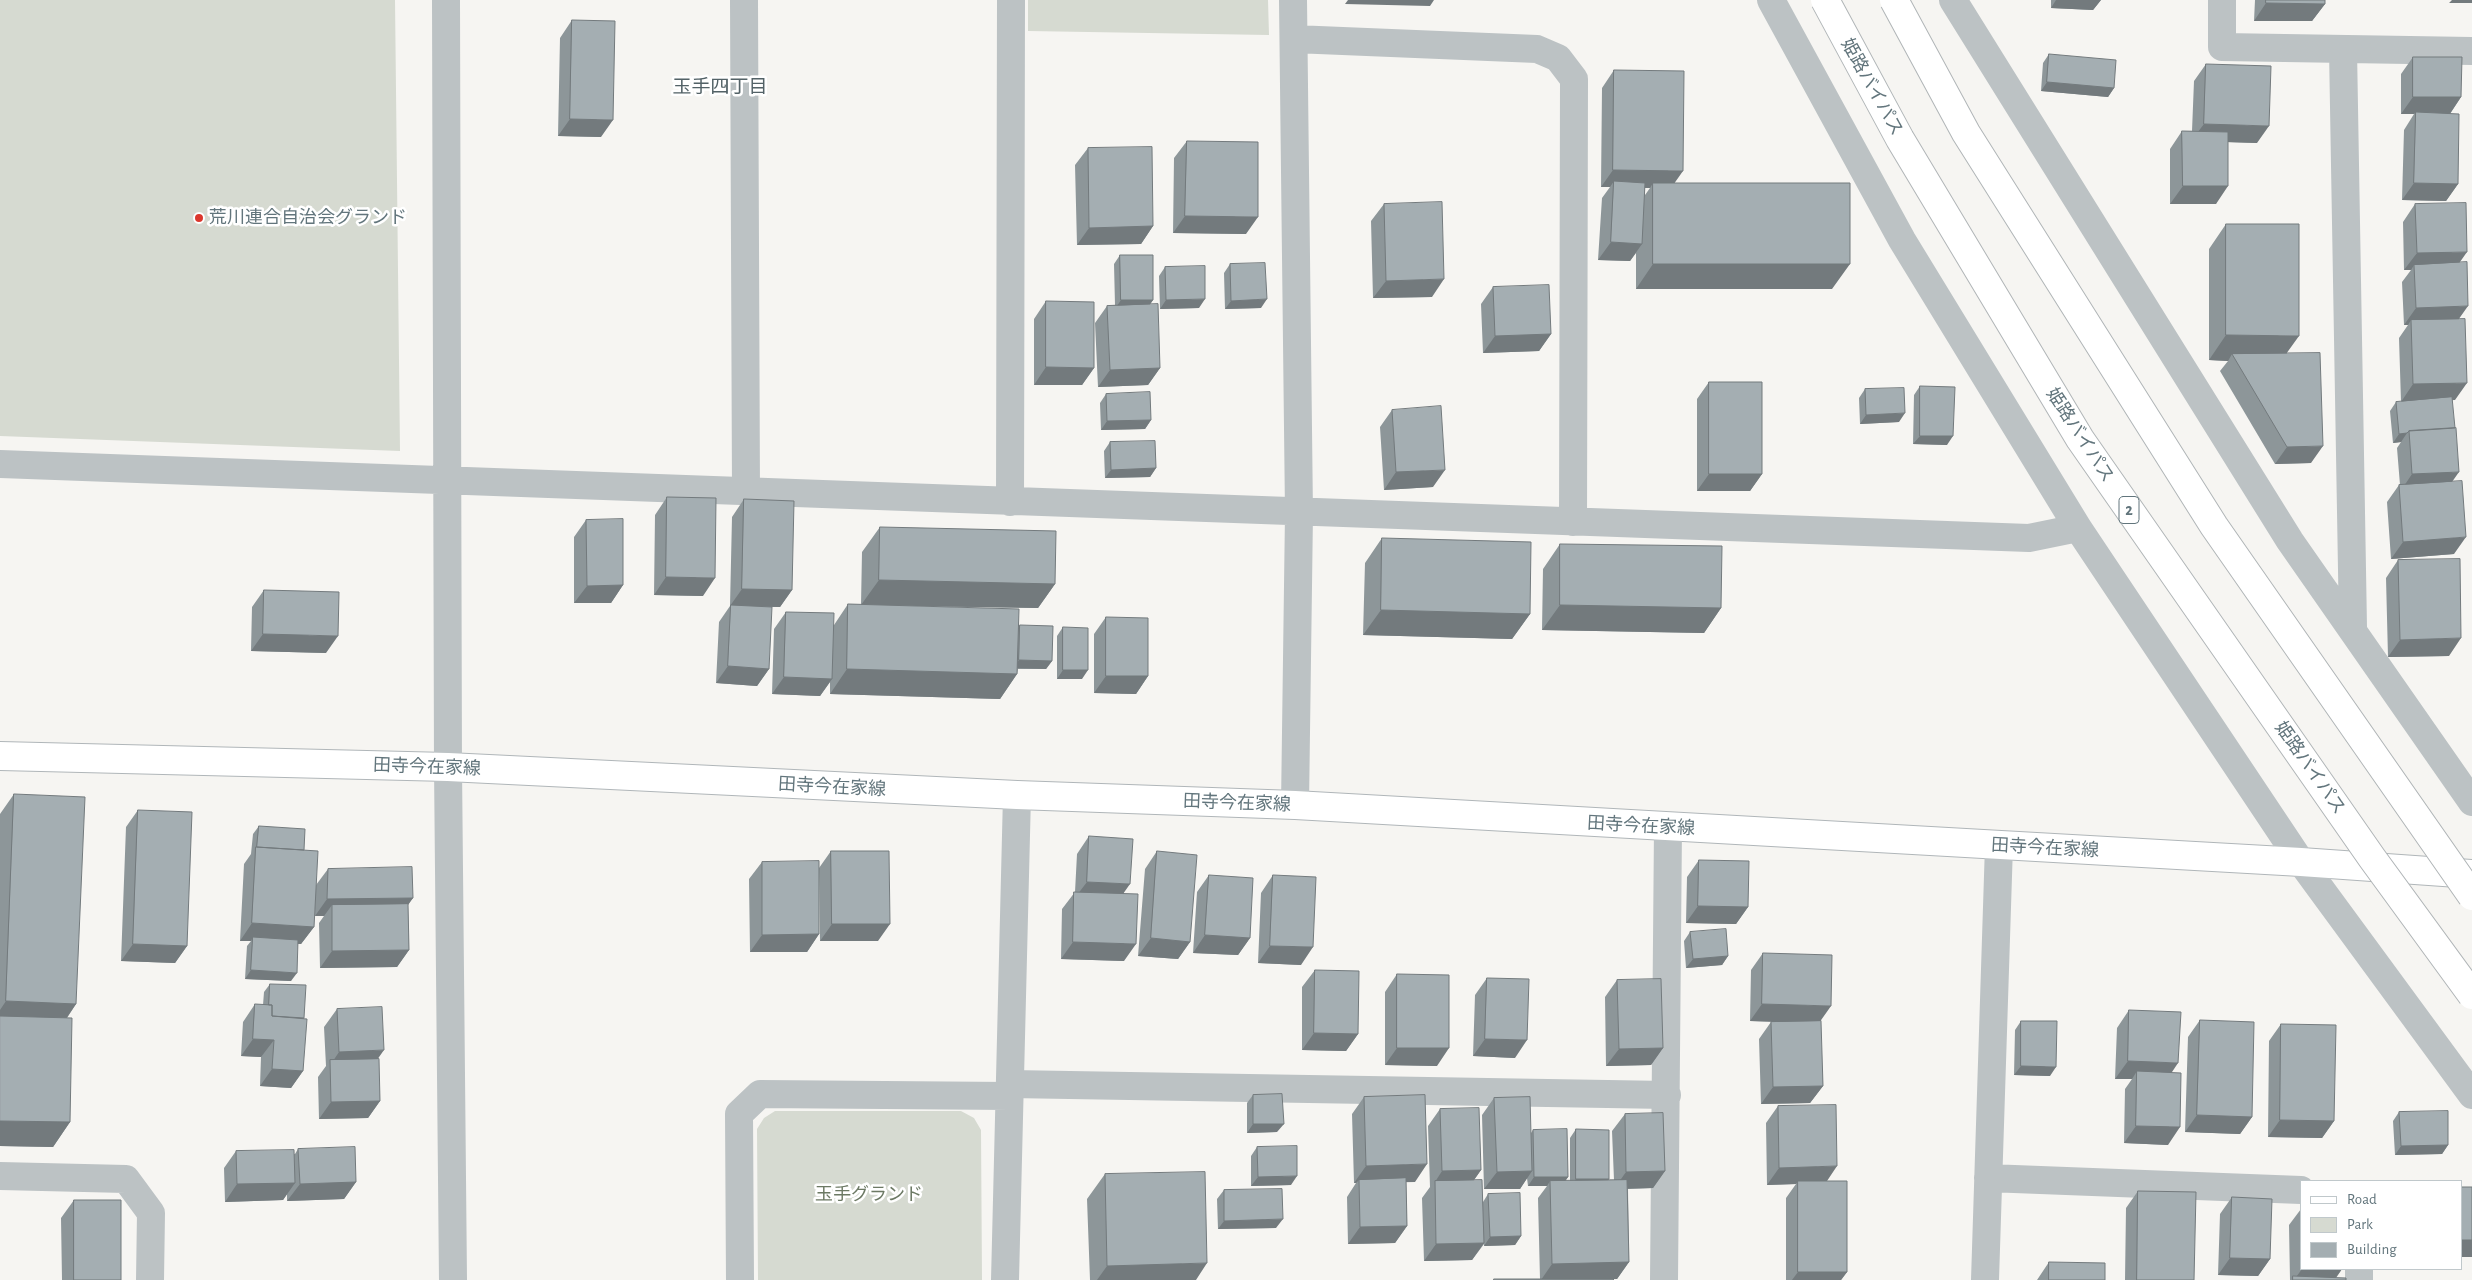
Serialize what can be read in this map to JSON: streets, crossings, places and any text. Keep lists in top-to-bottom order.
{
  "streets": {
    "main road": ["姫路バイパス", "2", "田寺今在家線"]
  },
  "districts": ["玉手四丁目"],
  "parks": ["玉手グランド"],
  "places": ["荒川連合自治会グランド"],
  "legend": ["Road", "Park", "Building"]
}
